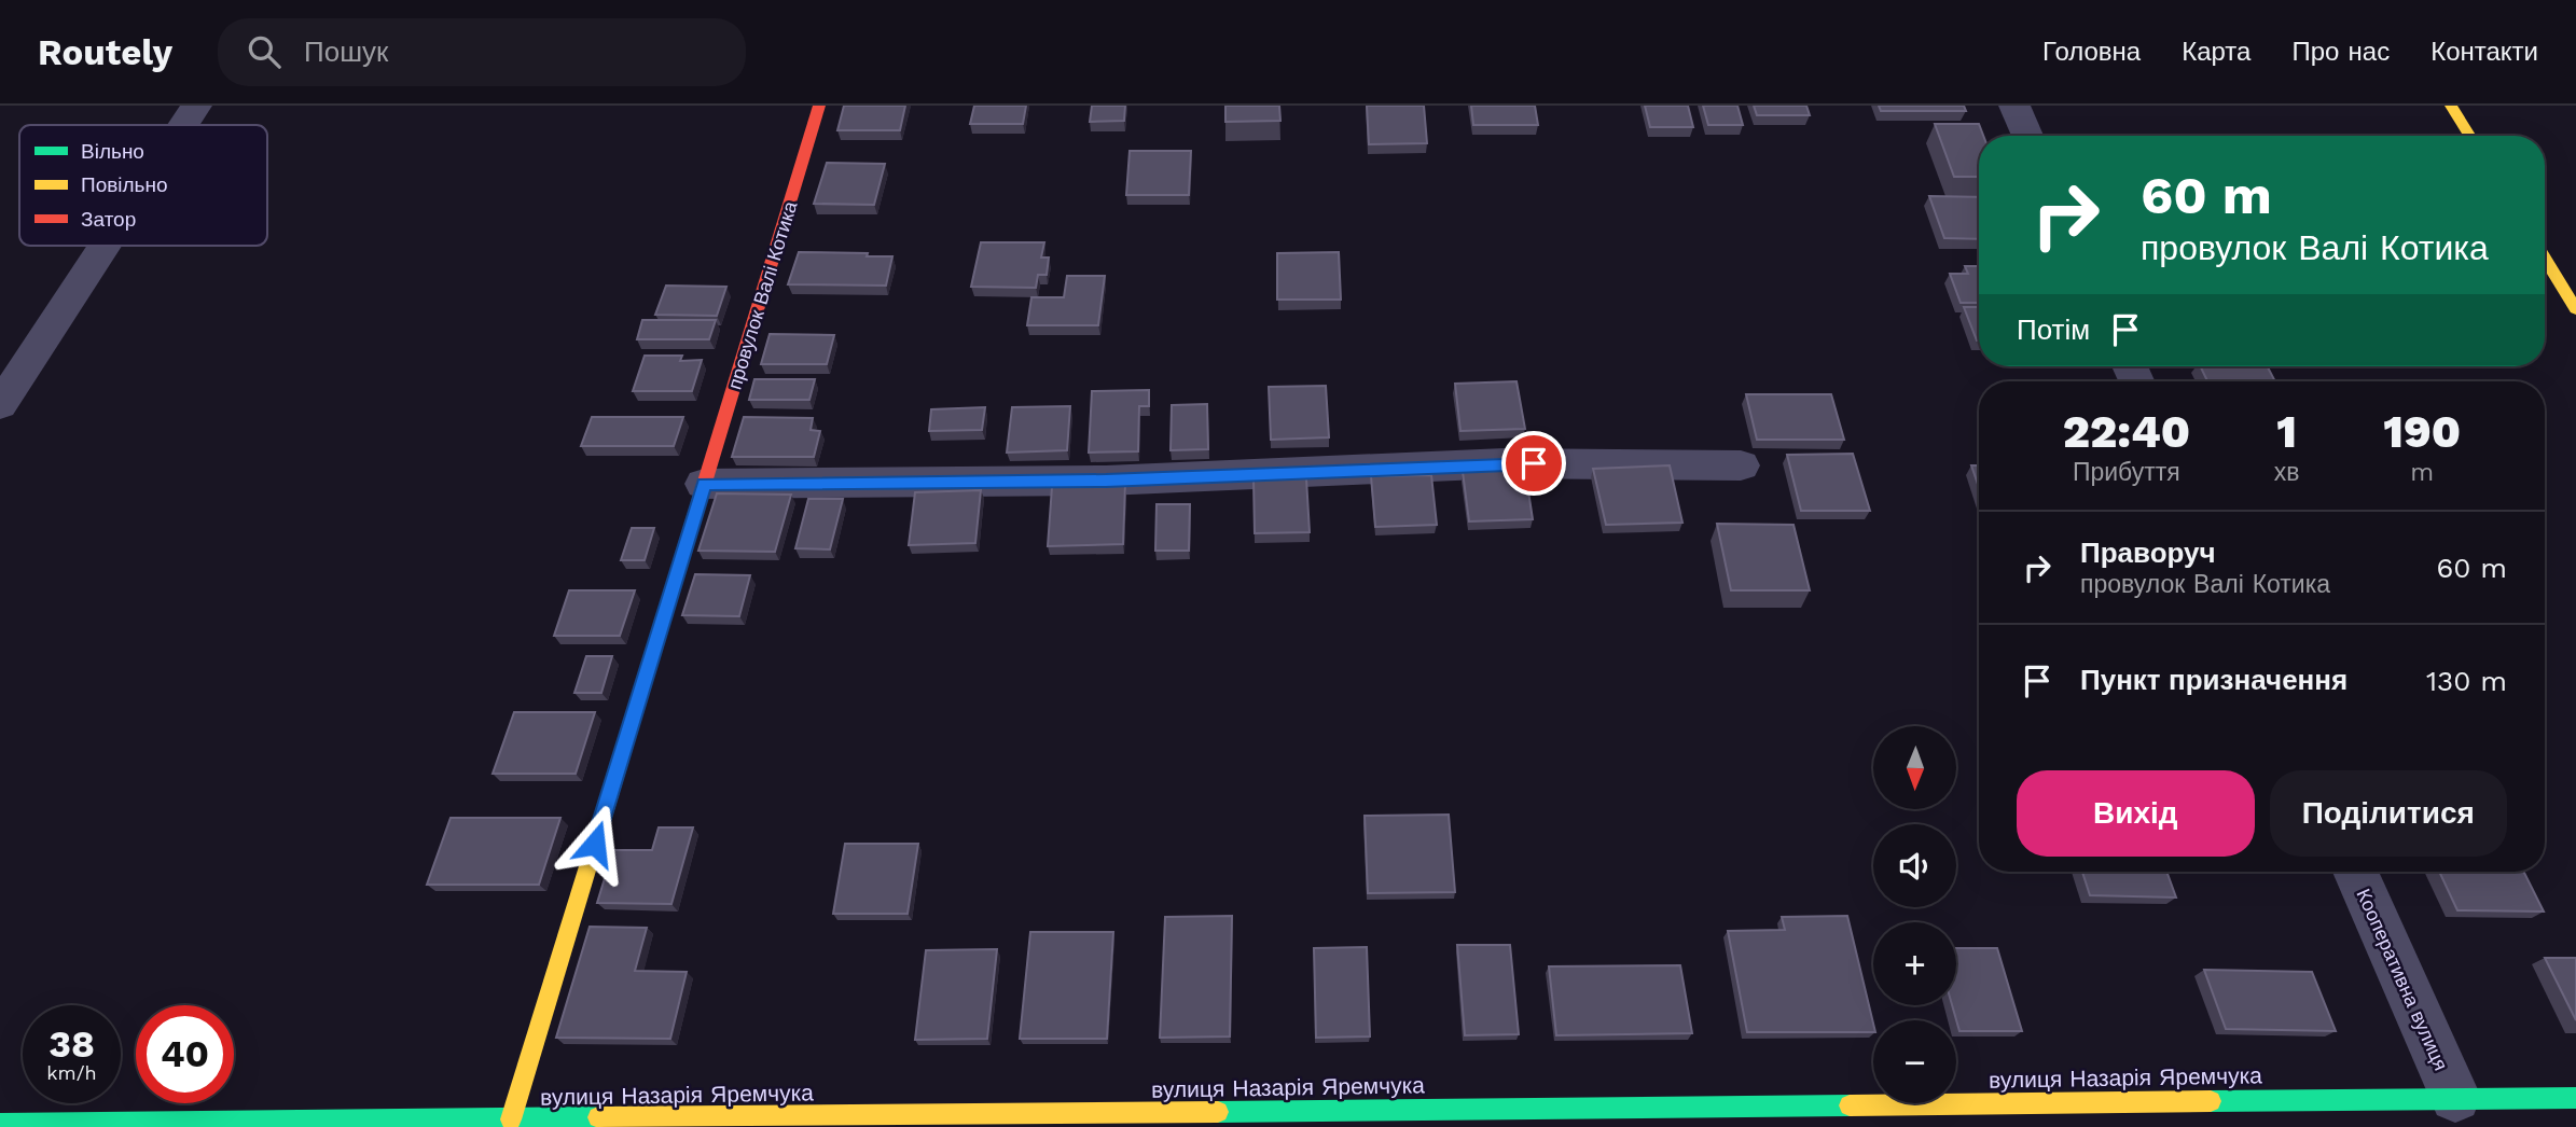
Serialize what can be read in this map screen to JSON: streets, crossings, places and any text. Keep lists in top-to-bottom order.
{
  "streets": {
    "street": ["провулок Валі Котика", "Кооперативна вулиця", "вулиця Назарія Яремчука"]
  },
  "crossings": [
    ["провулок Валі Котика", "вулиця Назарія Яремчука"],
    ["Кооперативна вулиця", "вулиця Назарія Яремчука"]
  ],
  "legend": ["Вільно", "Повільно", "Затор"],
  "north": "bottom",
  "page": {
    "header": "Routely",
    "search": "Пошук",
    "nav": [
      "Головна",
      "Карта",
      "Про нас",
      "Контакти"
    ],
    "turn": ["60 m", "провулок Валі Котика"],
    "then": "Потім",
    "eta": [
      "22:40",
      "Прибуття",
      "1",
      "хв",
      "190",
      "m"
    ],
    "list": [
      {
        "name": "Праворуч",
        "note": "провулок Валі Котика",
        "value": "60 m"
      },
      {
        "name": "Пункт призначення",
        "value": "130 m"
      }
    ],
    "map_buttons": ["+", "−"],
    "buttons": ["Вихід", "Поділитися"],
    "speed": "38 km/h",
    "limit": "40"
  }
}
